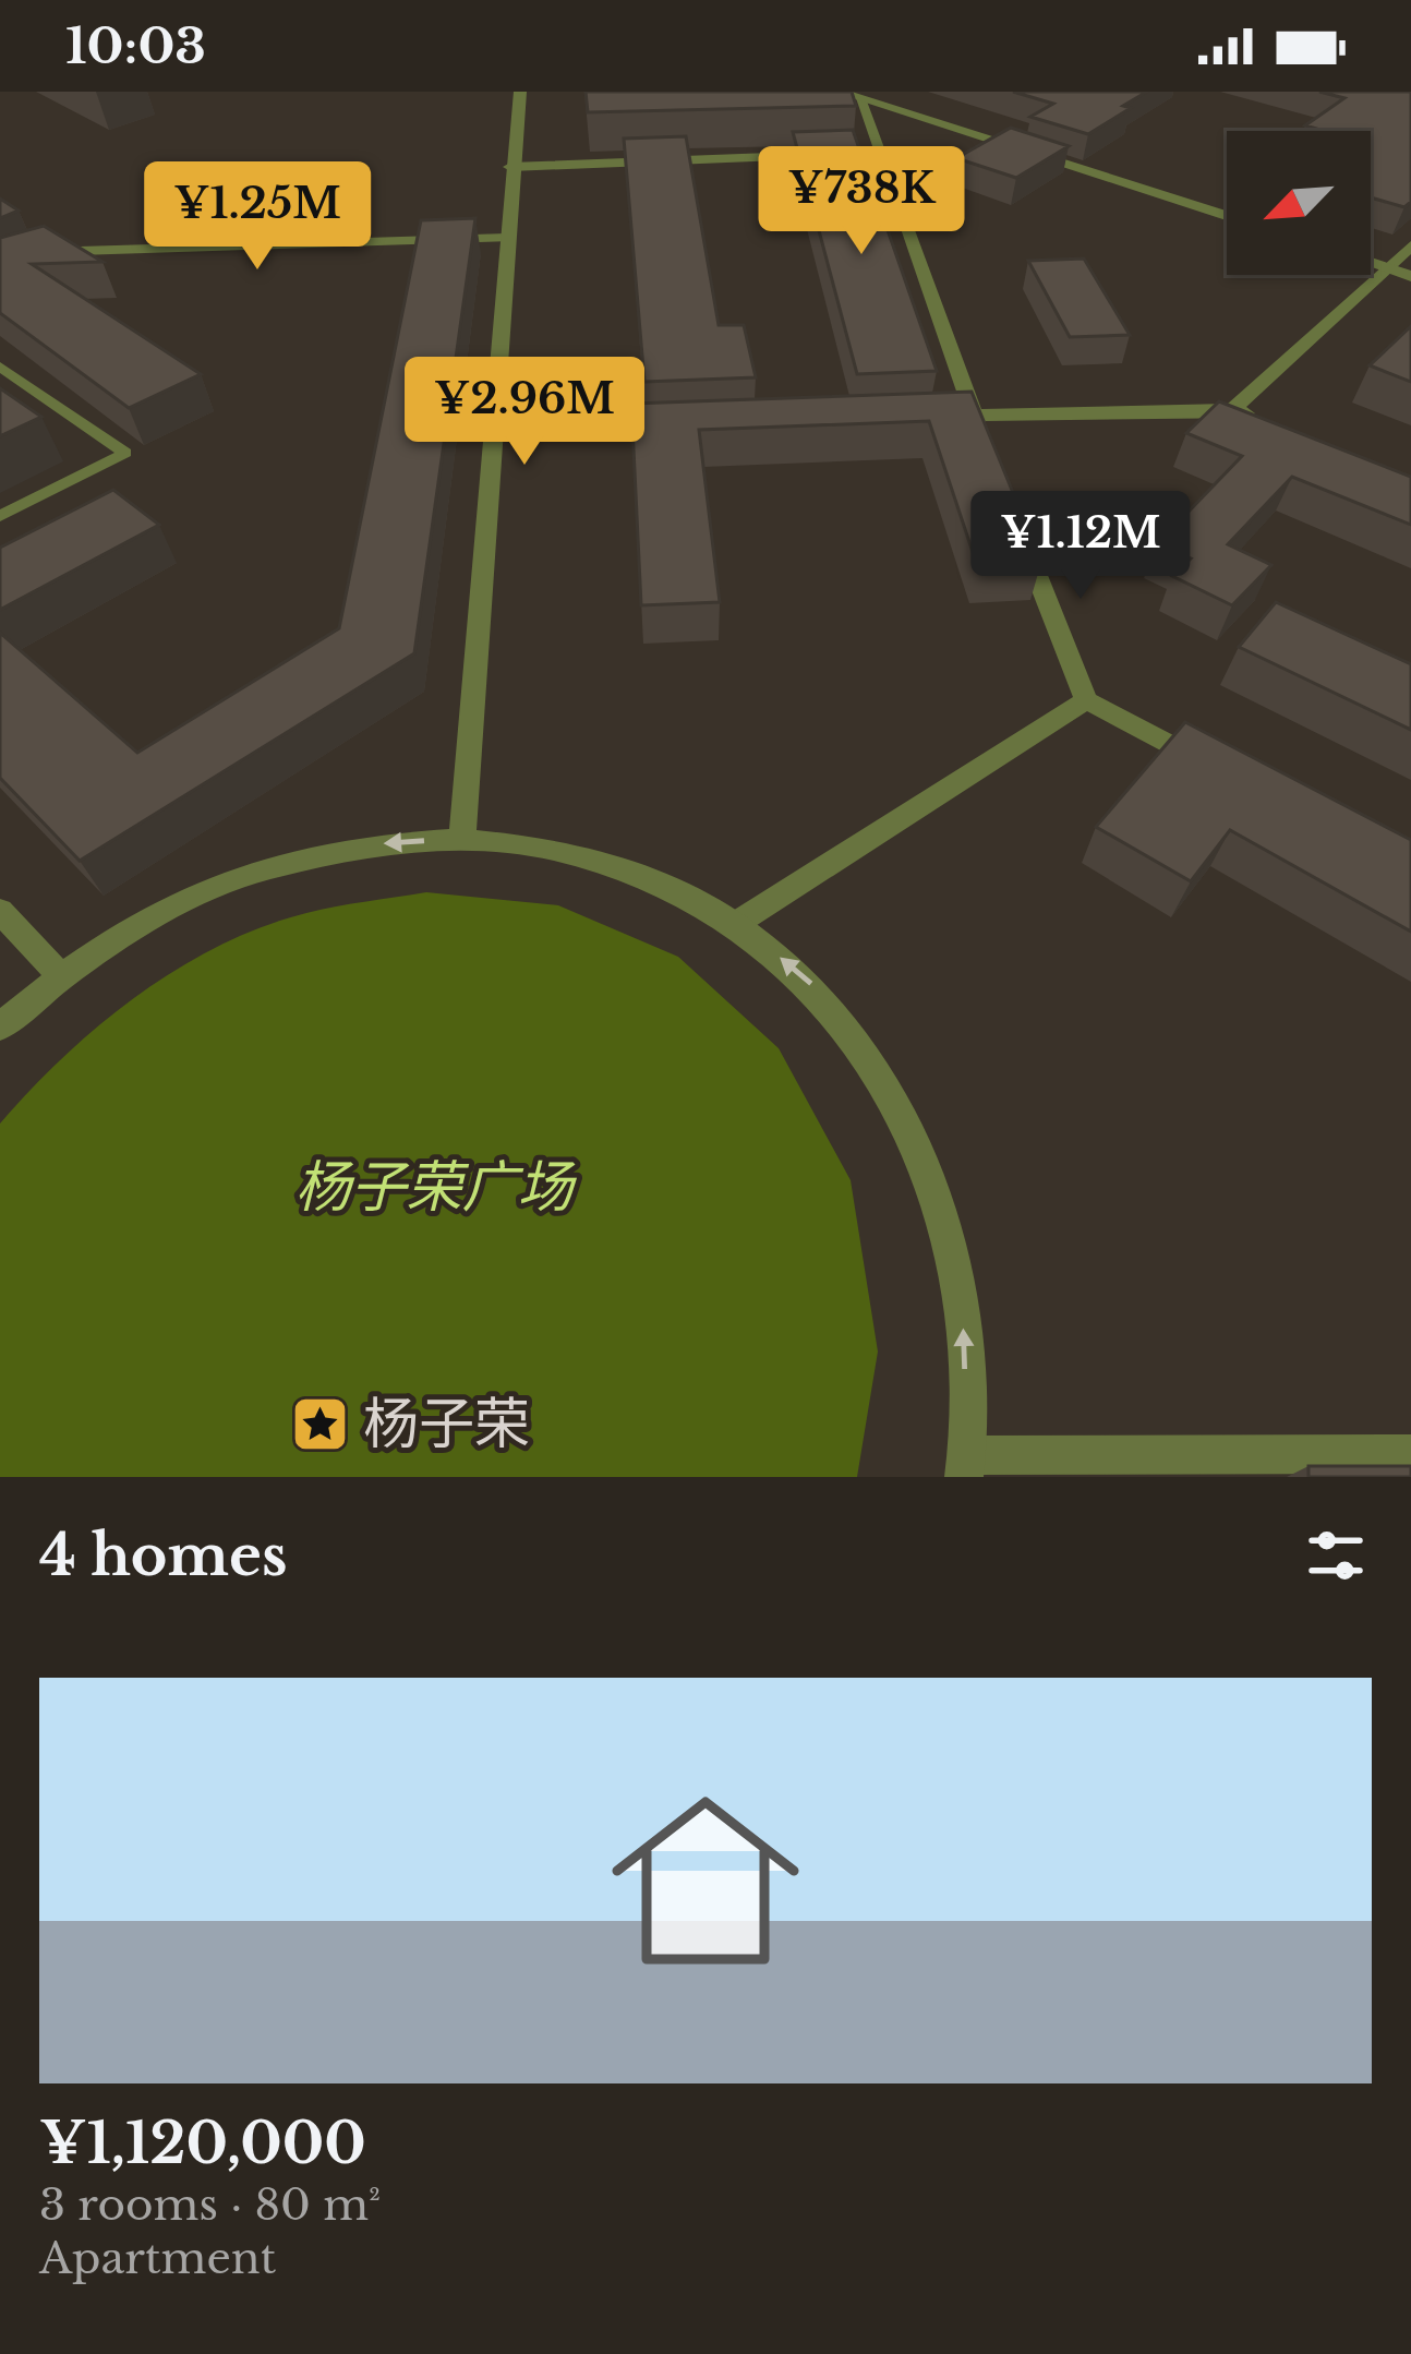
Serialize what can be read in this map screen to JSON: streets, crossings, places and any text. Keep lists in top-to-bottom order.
{
  "parks": ["杨子荣广场"],
  "places": {
    "place": ["杨子荣"]
  },
  "north": "bottom left",
  "page": {
    "status": "10:03",
    "price": [
      "¥738K",
      "¥1.25M",
      "¥2.96M",
      "¥1.12M"
    ],
    "heading": "4 homes",
    "list": [
      {
        "name": "¥1,120,000",
        "note": "3 rooms · 80 m² · Apartment"
      }
    ]
  }
}
